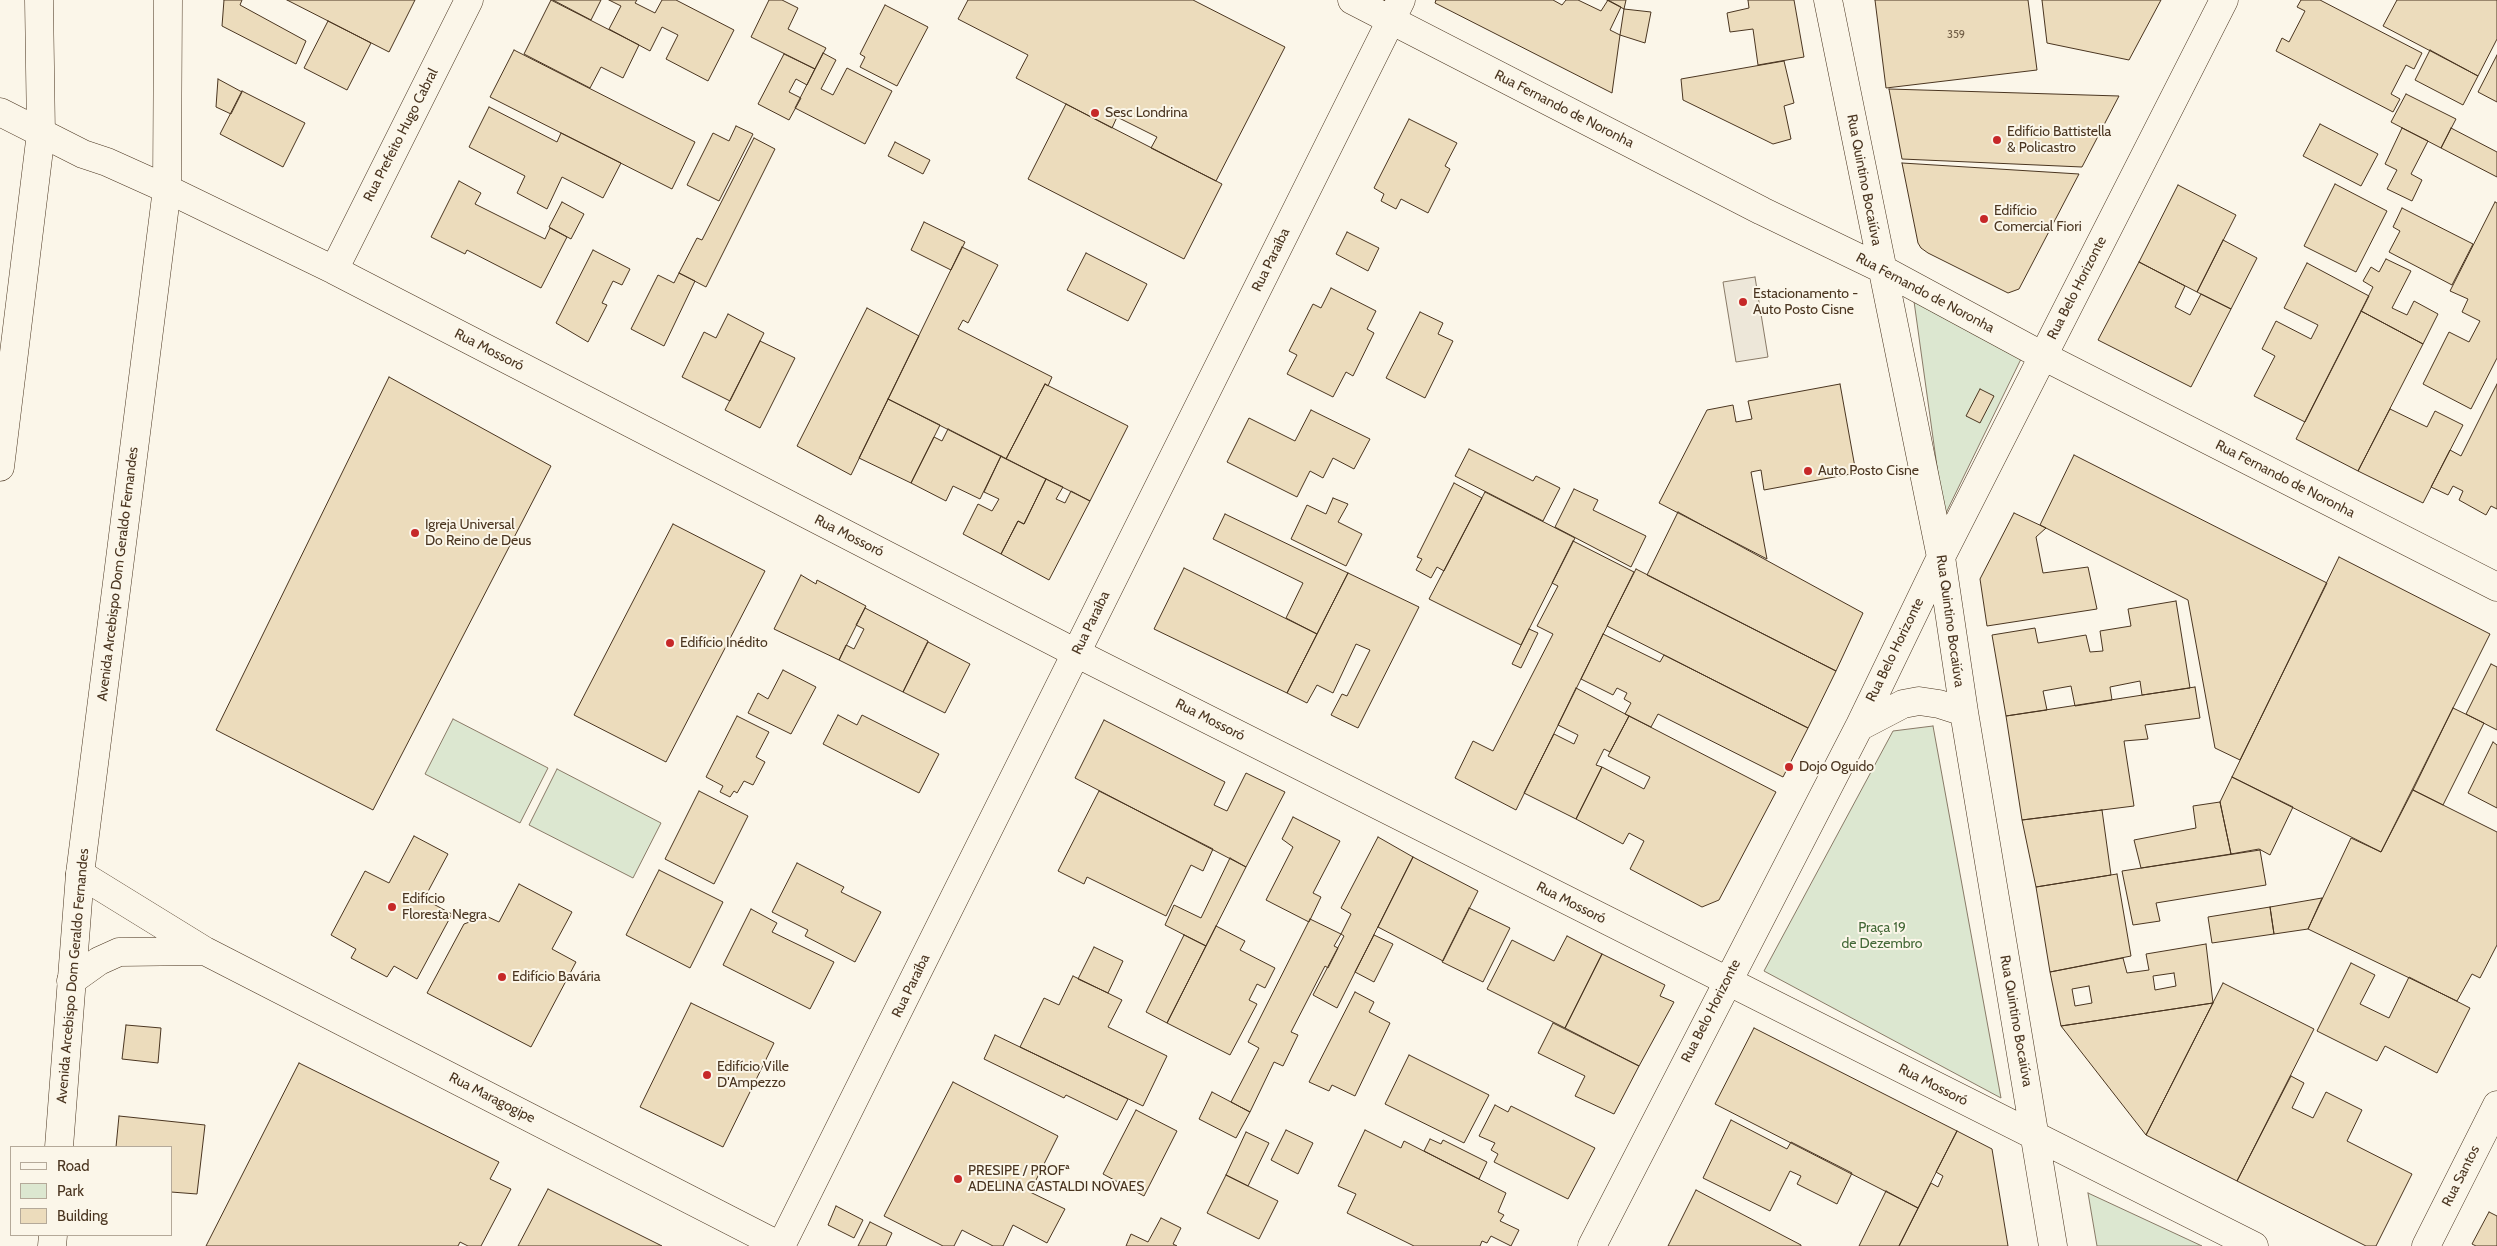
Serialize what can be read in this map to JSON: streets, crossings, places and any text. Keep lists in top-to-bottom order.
{
  "streets": {
    "street": [
      "Rua Fernando de Noronha",
      "Rua Prefeito Hugo Cabral",
      "Rua Quintino Bocaiúva",
      "Rua Paraíba",
      "Rua Belo Horizonte",
      "Rua Mossoró",
      "Avenida Arcebispo Dom Geraldo Fernandes",
      "Rua Maragogipe",
      "Rua Santos"
    ]
  },
  "crossings": [
    ["Rua Fernando de Noronha", "Rua Quintino Bocaiúva"],
    ["Rua Fernando de Noronha", "Rua Paraíba"],
    ["Rua Fernando de Noronha", "Rua Belo Horizonte"],
    ["Rua Prefeito Hugo Cabral", "Rua Mossoró"],
    ["Rua Quintino Bocaiúva", "Rua Belo Horizonte"],
    ["Rua Quintino Bocaiúva", "Rua Mossoró"],
    ["Rua Paraíba", "Rua Mossoró"],
    ["Rua Paraíba", "Rua Maragogipe"],
    ["Rua Belo Horizonte", "Rua Mossoró"],
    ["Rua Mossoró", "Avenida Arcebispo Dom Geraldo Fernandes"],
    ["Avenida Arcebispo Dom Geraldo Fernandes", "Rua Maragogipe"]
  ],
  "parks": ["Praça 19 de Dezembro"],
  "places": [
    "Sesc Londrina",
    "Edifício Battistella & Policastro",
    "Edifício Comercial Fiori",
    "Estacionamento - Auto Posto Cisne",
    "Auto Posto Cisne",
    "Igreja Universal Do Reino de Deus",
    "Edifício Inédito",
    "Dojo Oguido",
    "Edifício Floresta Negra",
    "Edifício Bavária",
    "Edifício Ville D'Ampezzo",
    "PRESIPE / PROFª ADELINA CASTALDI NOVAES"
  ],
  "house_numbers": ["359"],
  "legend": ["Road", "Park", "Building"]
}
